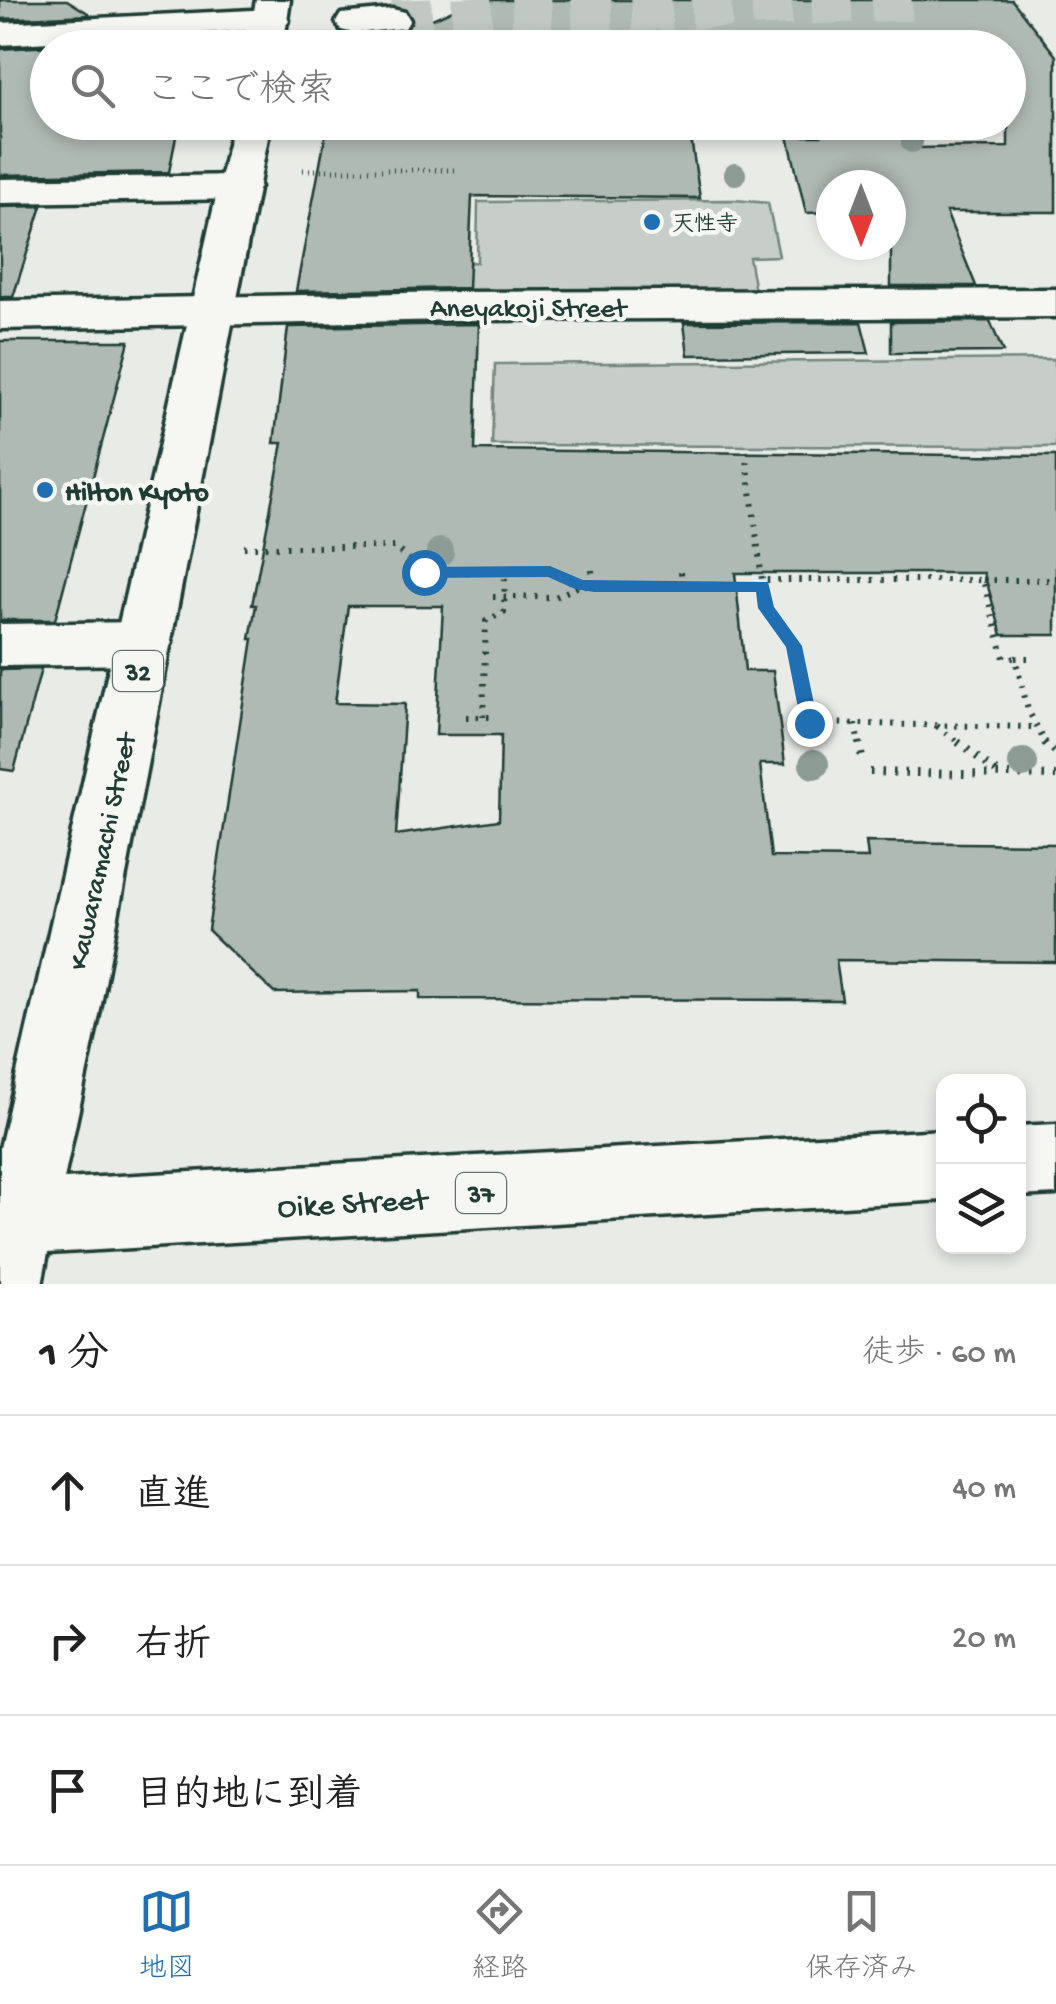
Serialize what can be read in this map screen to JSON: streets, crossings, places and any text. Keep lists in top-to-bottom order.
{
  "streets": {
    "main road": [
      "Aneyakoji Street",
      "32",
      "Kawaramachi Street",
      "37",
      "Oike Street"
    ]
  },
  "crossings": [
    ["Aneyakoji Street", "Kawaramachi Street"],
    ["Kawaramachi Street", "Oike Street"]
  ],
  "places": ["天性寺", "Hilton Kyoto"],
  "north": "bottom",
  "page": {
    "search": "ここで検索",
    "heading": ["1 分", "徒歩 · 60 m"],
    "list": [
      ["直進", "40 m"],
      ["右折", "20 m"],
      "目的地に到着"
    ],
    "nav": ["地図", "経路", "保存済み"]
  }
}
